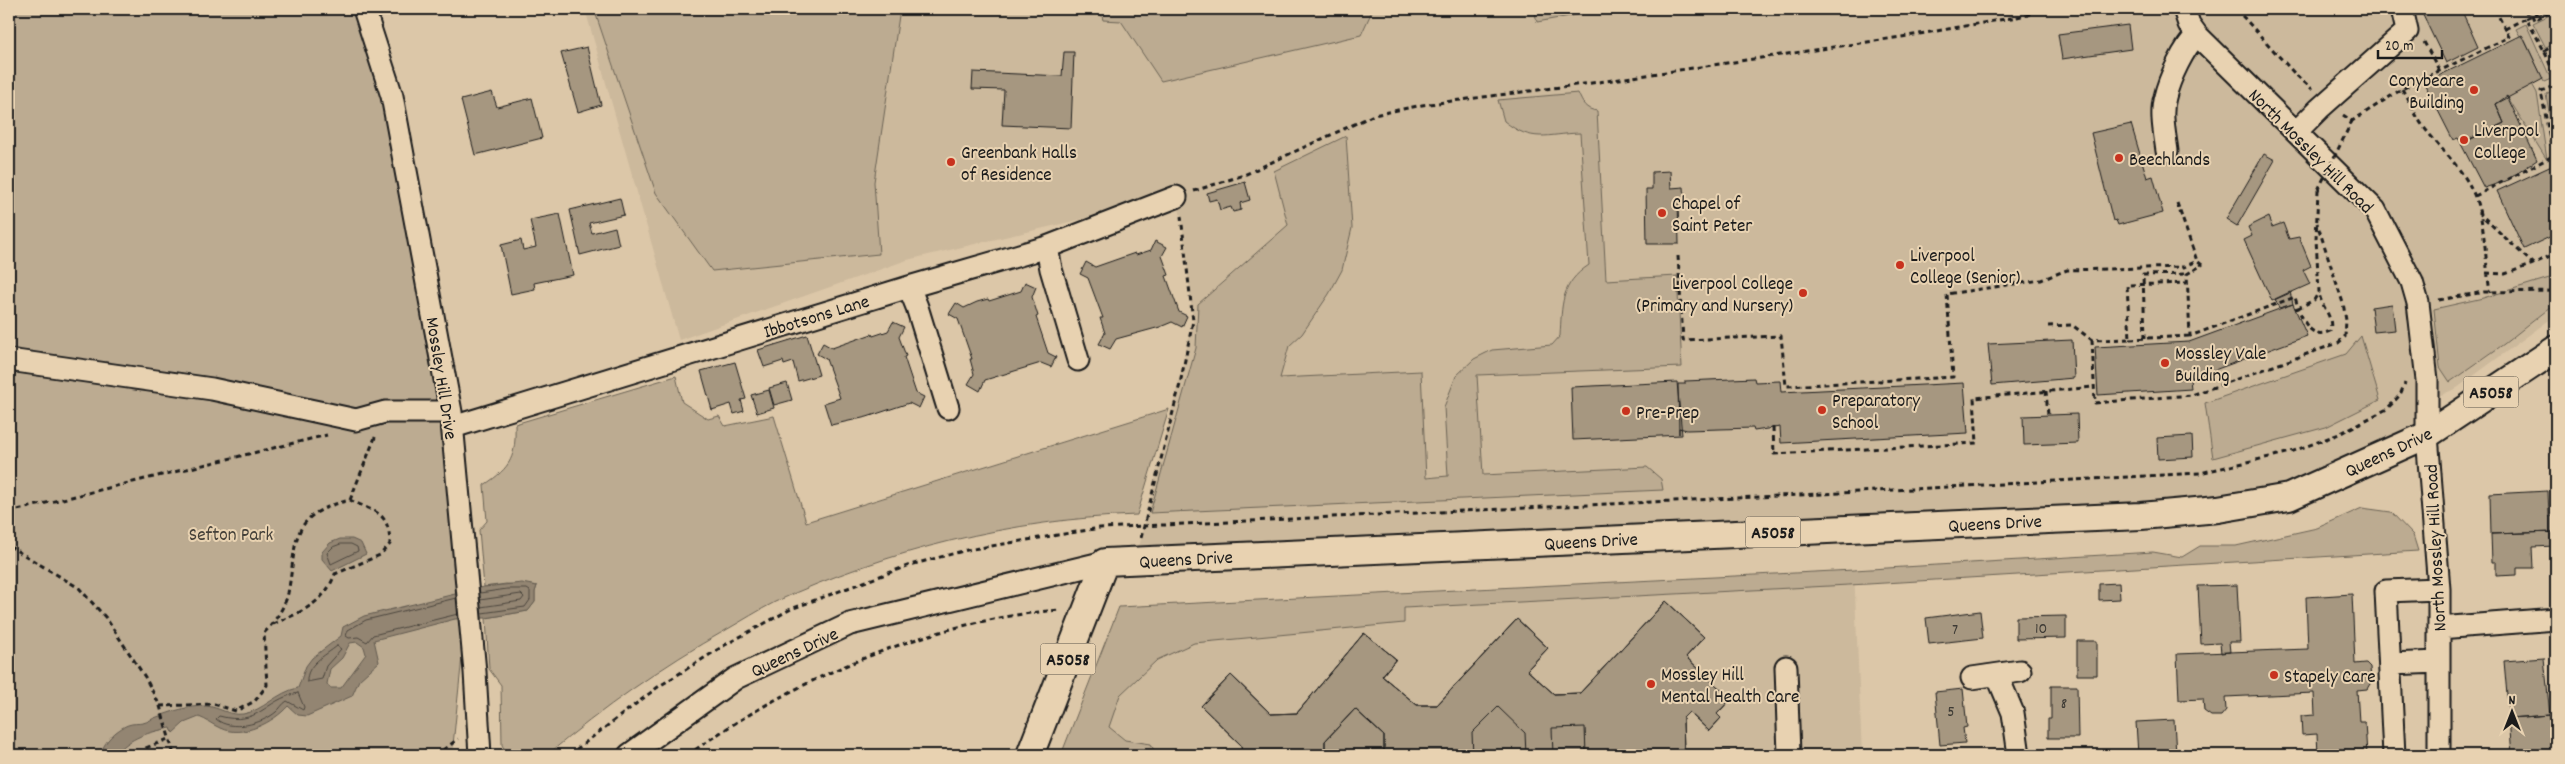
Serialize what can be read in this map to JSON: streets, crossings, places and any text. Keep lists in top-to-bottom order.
{
  "streets": {
    "main road": ["A5058", "Queens Drive"],
    "street": ["North Mossley Hill Road", "Ibbotsons Lane", "Mossley Hill Drive"]
  },
  "crossings": [
    ["North Mossley Hill Road", "Queens Drive"],
    ["Ibbotsons Lane", "Mossley Hill Drive"],
    ["A5058", "Queens Drive"]
  ],
  "parks": ["Sefton Park"],
  "places": [
    "Conybeare Building",
    "Liverpool College",
    "Beechlands",
    "Greenbank Halls of Residence",
    "Chapel of Saint Peter",
    "Liverpool College (Senior)",
    "Liverpool College (Primary and Nursery)",
    "Mossley Vale Building",
    "Preparatory School",
    "Pre-Prep",
    "Stapely Care",
    "Mossley Hill Mental Health Care"
  ],
  "house_numbers": [
    "10",
    "7",
    "8",
    "5"
  ],
  "scale_bar": "20 m",
  "north": "top"
}
